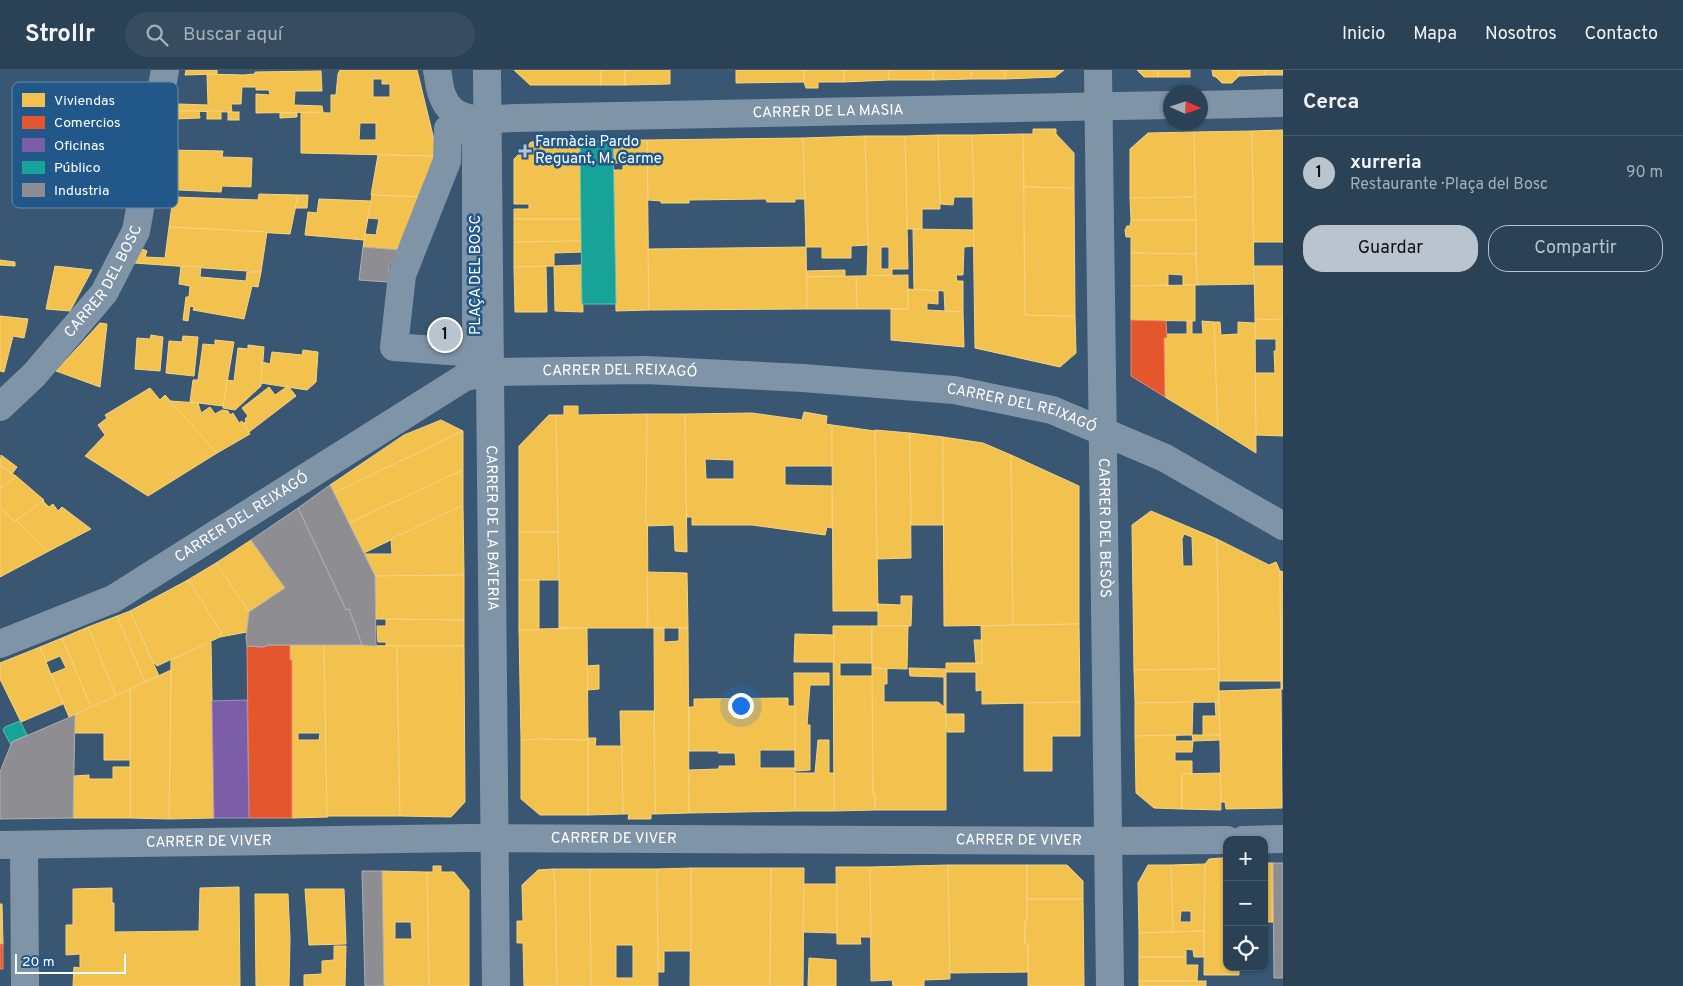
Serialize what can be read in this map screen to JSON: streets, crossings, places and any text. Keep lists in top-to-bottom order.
{
  "streets": {
    "street": [
      "CARRER DE LA MASIA",
      "PLAÇA DEL BOSC",
      "CARRER DEL BOSC",
      "CARRER DEL REIXAGÓ",
      "CARRER DE LA BATERIA",
      "CARRER DEL BESÒS",
      "CARRER DE VIVER"
    ]
  },
  "crossings": [
    ["CARRER DE LA MASIA", "PLAÇA DEL BOSC"],
    ["CARRER DE LA MASIA", "CARRER DE LA BATERIA"],
    ["CARRER DE LA MASIA", "CARRER DEL BESÒS"],
    ["PLAÇA DEL BOSC", "CARRER DE LA BATERIA"],
    ["CARRER DEL REIXAGÓ", "CARRER DE LA BATERIA"],
    ["CARRER DEL REIXAGÓ", "CARRER DEL BESÒS"],
    ["CARRER DE LA BATERIA", "CARRER DE VIVER"],
    ["CARRER DEL BESÒS", "CARRER DE VIVER"]
  ],
  "places": {
    "health": ["Farmàcia Pardo Reguant, M. Carme"]
  },
  "legend": [
    "Viviendas",
    "Comercios",
    "Oficinas",
    "Público",
    "Industria"
  ],
  "scale_bar": "20 m",
  "north": "right",
  "page": {
    "header": "Strollr",
    "search": "Buscar aquí",
    "nav": [
      "Inicio",
      "Mapa",
      "Nosotros",
      "Contacto"
    ],
    "heading": "Cerca",
    "list": [
      {
        "mark": "1",
        "name": "xurreria",
        "note": "Restaurante · Plaça del Bosc",
        "value": "90 m"
      }
    ],
    "buttons": ["Guardar", "Compartir"],
    "pins": "1",
    "map_buttons": ["+", "−"],
    "scale": "20 m"
  }
}
